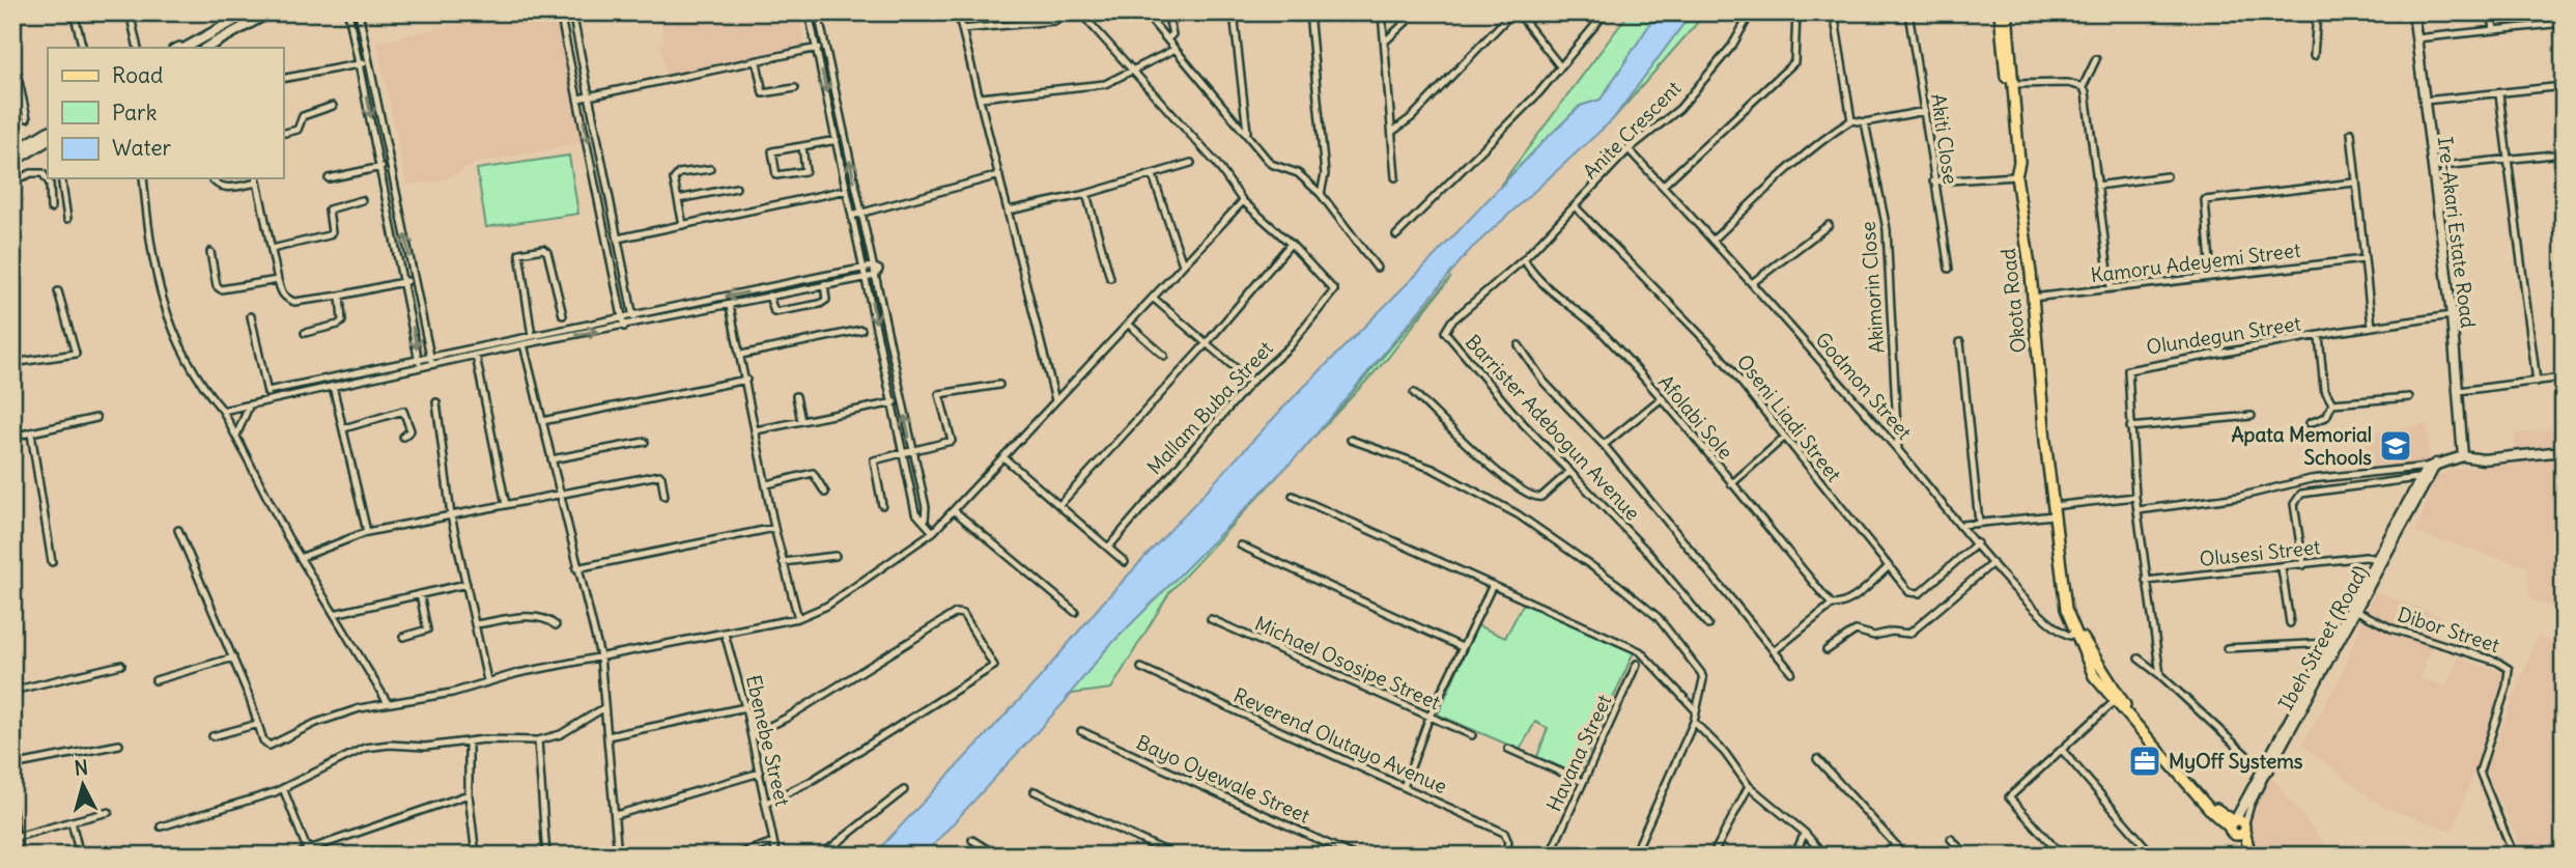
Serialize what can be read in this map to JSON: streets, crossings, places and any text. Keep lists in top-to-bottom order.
{
  "streets": {
    "main road": ["Okota Road"],
    "street": [
      "Anite Crescent",
      "Akiti Close",
      "Ire-Akari Estate Road",
      "Kamoru Adeyemi Street",
      "Akimorin Close",
      "Olundegun Street",
      "Godmon Street",
      "Mallam Buba Street",
      "Afolabi Sole",
      "Oseni Liadi Street",
      "Barrister Adebogun Avenue",
      "Olusesi Street",
      "Dibor Street",
      "Ibeh Street (Road)",
      "Michael Ososipe Street",
      "Ebenebe Street",
      "Reverend Olutayo Avenue",
      "Havana Street",
      "Bayo Oyewale Street"
    ]
  },
  "crossings": [
    ["Anite Crescent", "Godmon Street"],
    ["Anite Crescent", "Afolabi Sole"],
    ["Anite Crescent", "Oseni Liadi Street"],
    ["Anite Crescent", "Barrister Adebogun Avenue"],
    ["Ire-Akari Estate Road", "Olundegun Street"],
    ["Kamoru Adeyemi Street", "Okota Road"],
    ["Akimorin Close", "Godmon Street"],
    ["Okota Road", "Godmon Street"],
    ["Okota Road", "Ibeh Street (Road)"],
    ["Olundegun Street", "Olusesi Street"],
    ["Godmon Street", "Oseni Liadi Street"],
    ["Afolabi Sole", "Barrister Adebogun Avenue"],
    ["Olusesi Street", "Ibeh Street (Road)"],
    ["Dibor Street", "Ibeh Street (Road)"]
  ],
  "places": {
    "school or university": ["Apata Memorial Schools"],
    "office": ["MyOff Systems"]
  },
  "legend": ["Road", "Park", "Water"],
  "north": "top"
}
